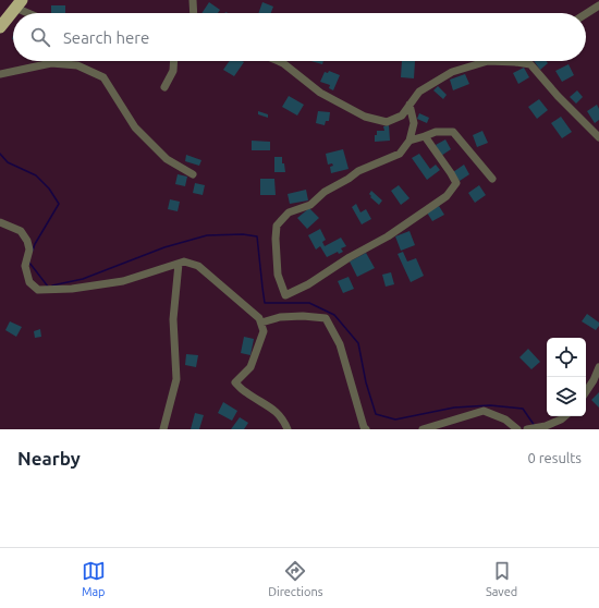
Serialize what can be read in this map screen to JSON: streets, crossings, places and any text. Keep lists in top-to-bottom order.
{
  "page": {
    "search": "Search here",
    "heading": ["Nearby", "0 results"],
    "nav": ["Map", "Directions", "Saved"]
  }
}
